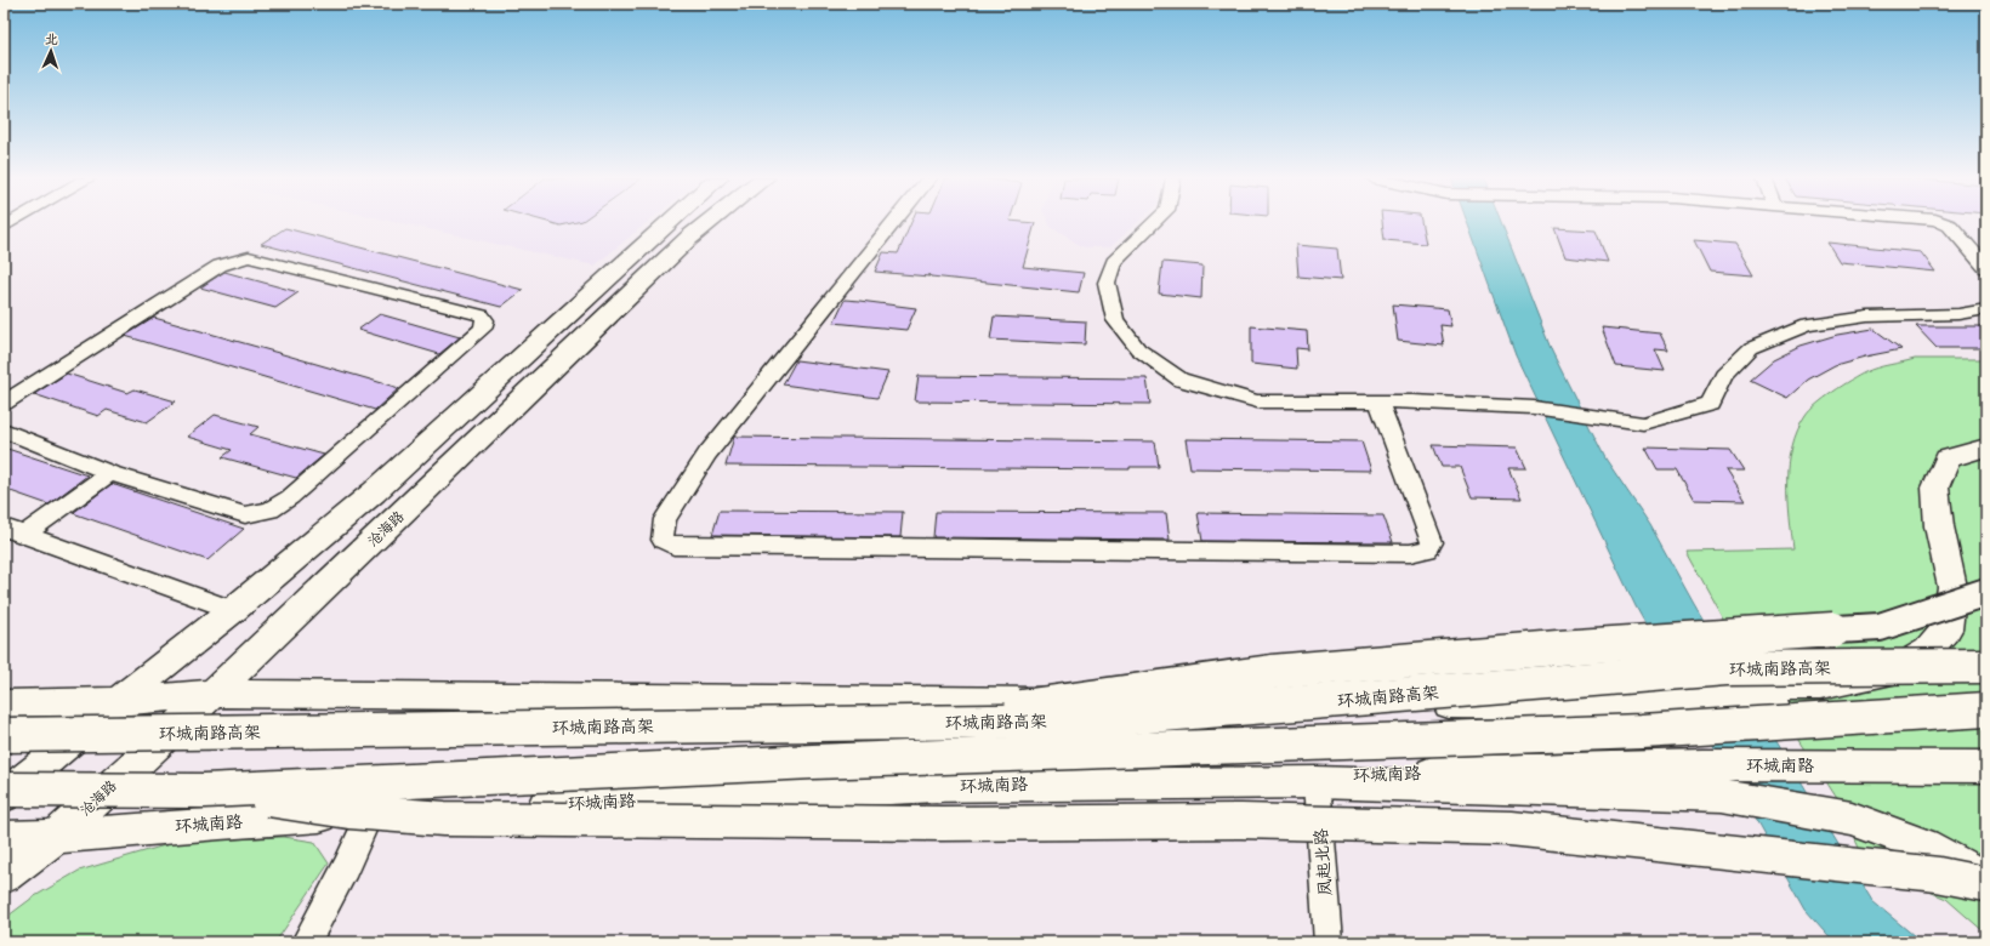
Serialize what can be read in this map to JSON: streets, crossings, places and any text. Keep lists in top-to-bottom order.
{
  "streets": {
    "main road": ["沧海路", "环城南路高架", "环城南路"],
    "street": ["凤起北路"]
  },
  "crossings": [
    ["沧海路", "环城南路"]
  ],
  "north": "top"
}
